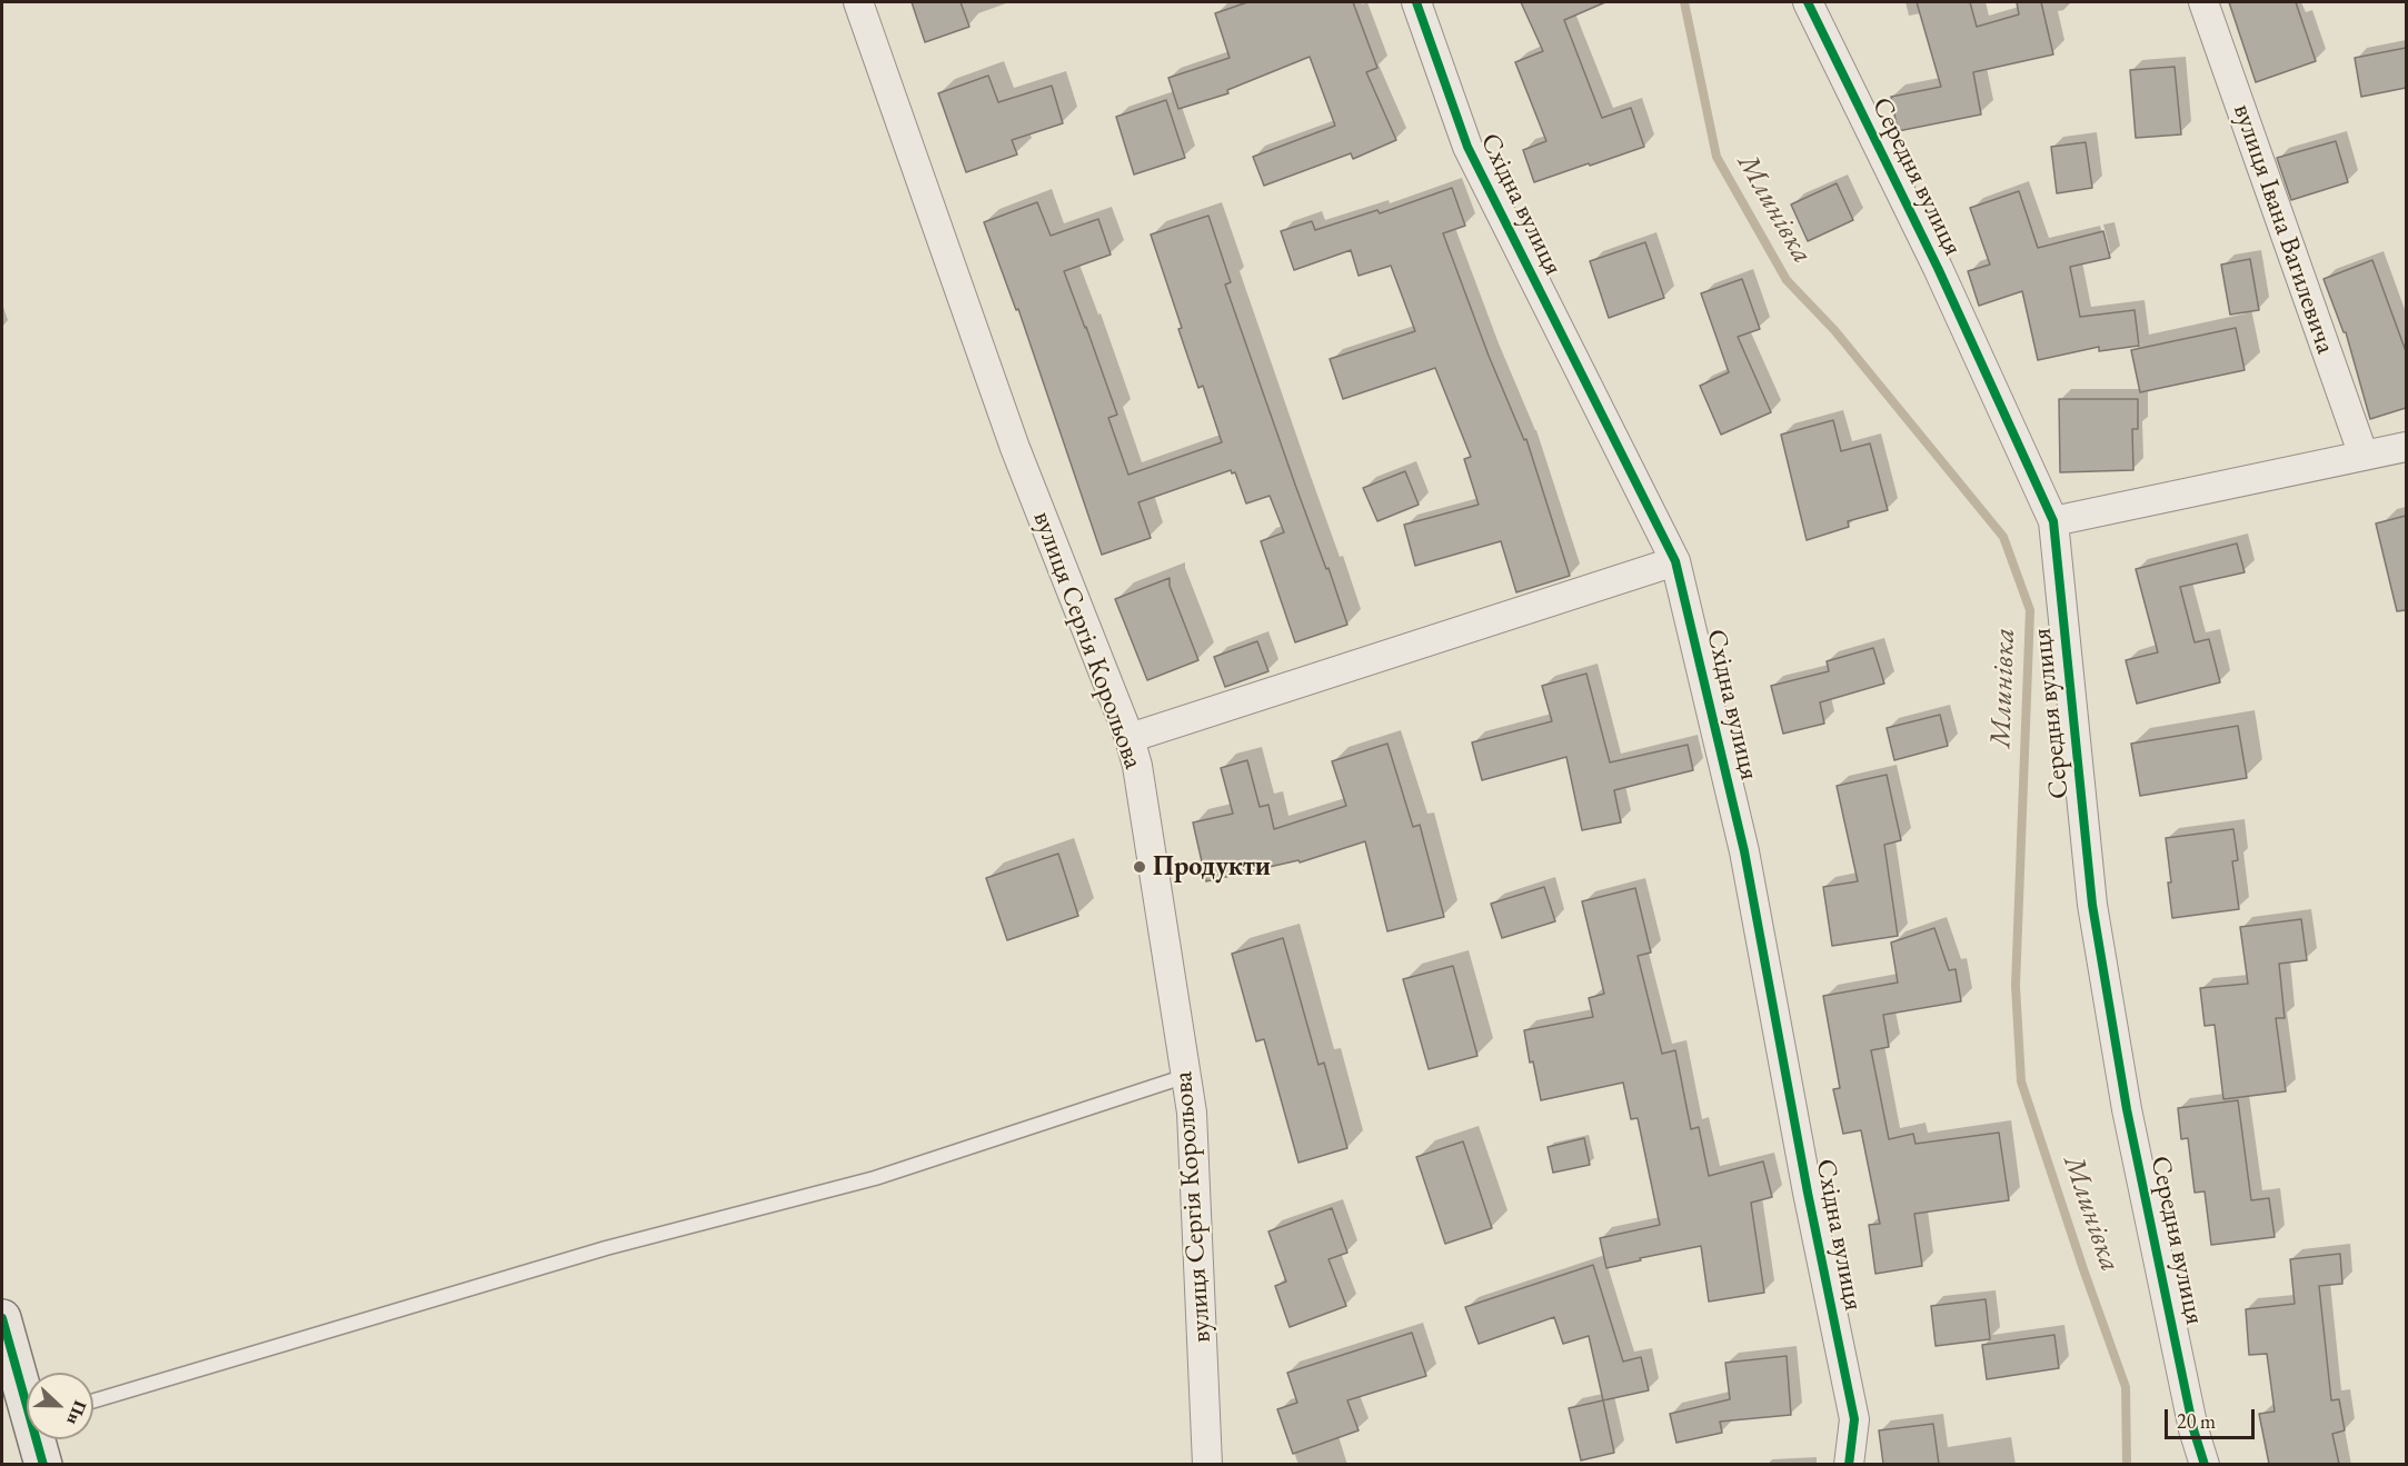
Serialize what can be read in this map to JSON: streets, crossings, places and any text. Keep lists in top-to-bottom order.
{
  "streets": {
    "street": [
      "Середня вулиця",
      "Східна вулиця",
      "вулиця Івана Вагилевича",
      "вулиця Сергія Корольова"
    ]
  },
  "water": ["Млинівка"],
  "places": ["Продукти"],
  "scale_bar": "20 m",
  "north": "right"
}
